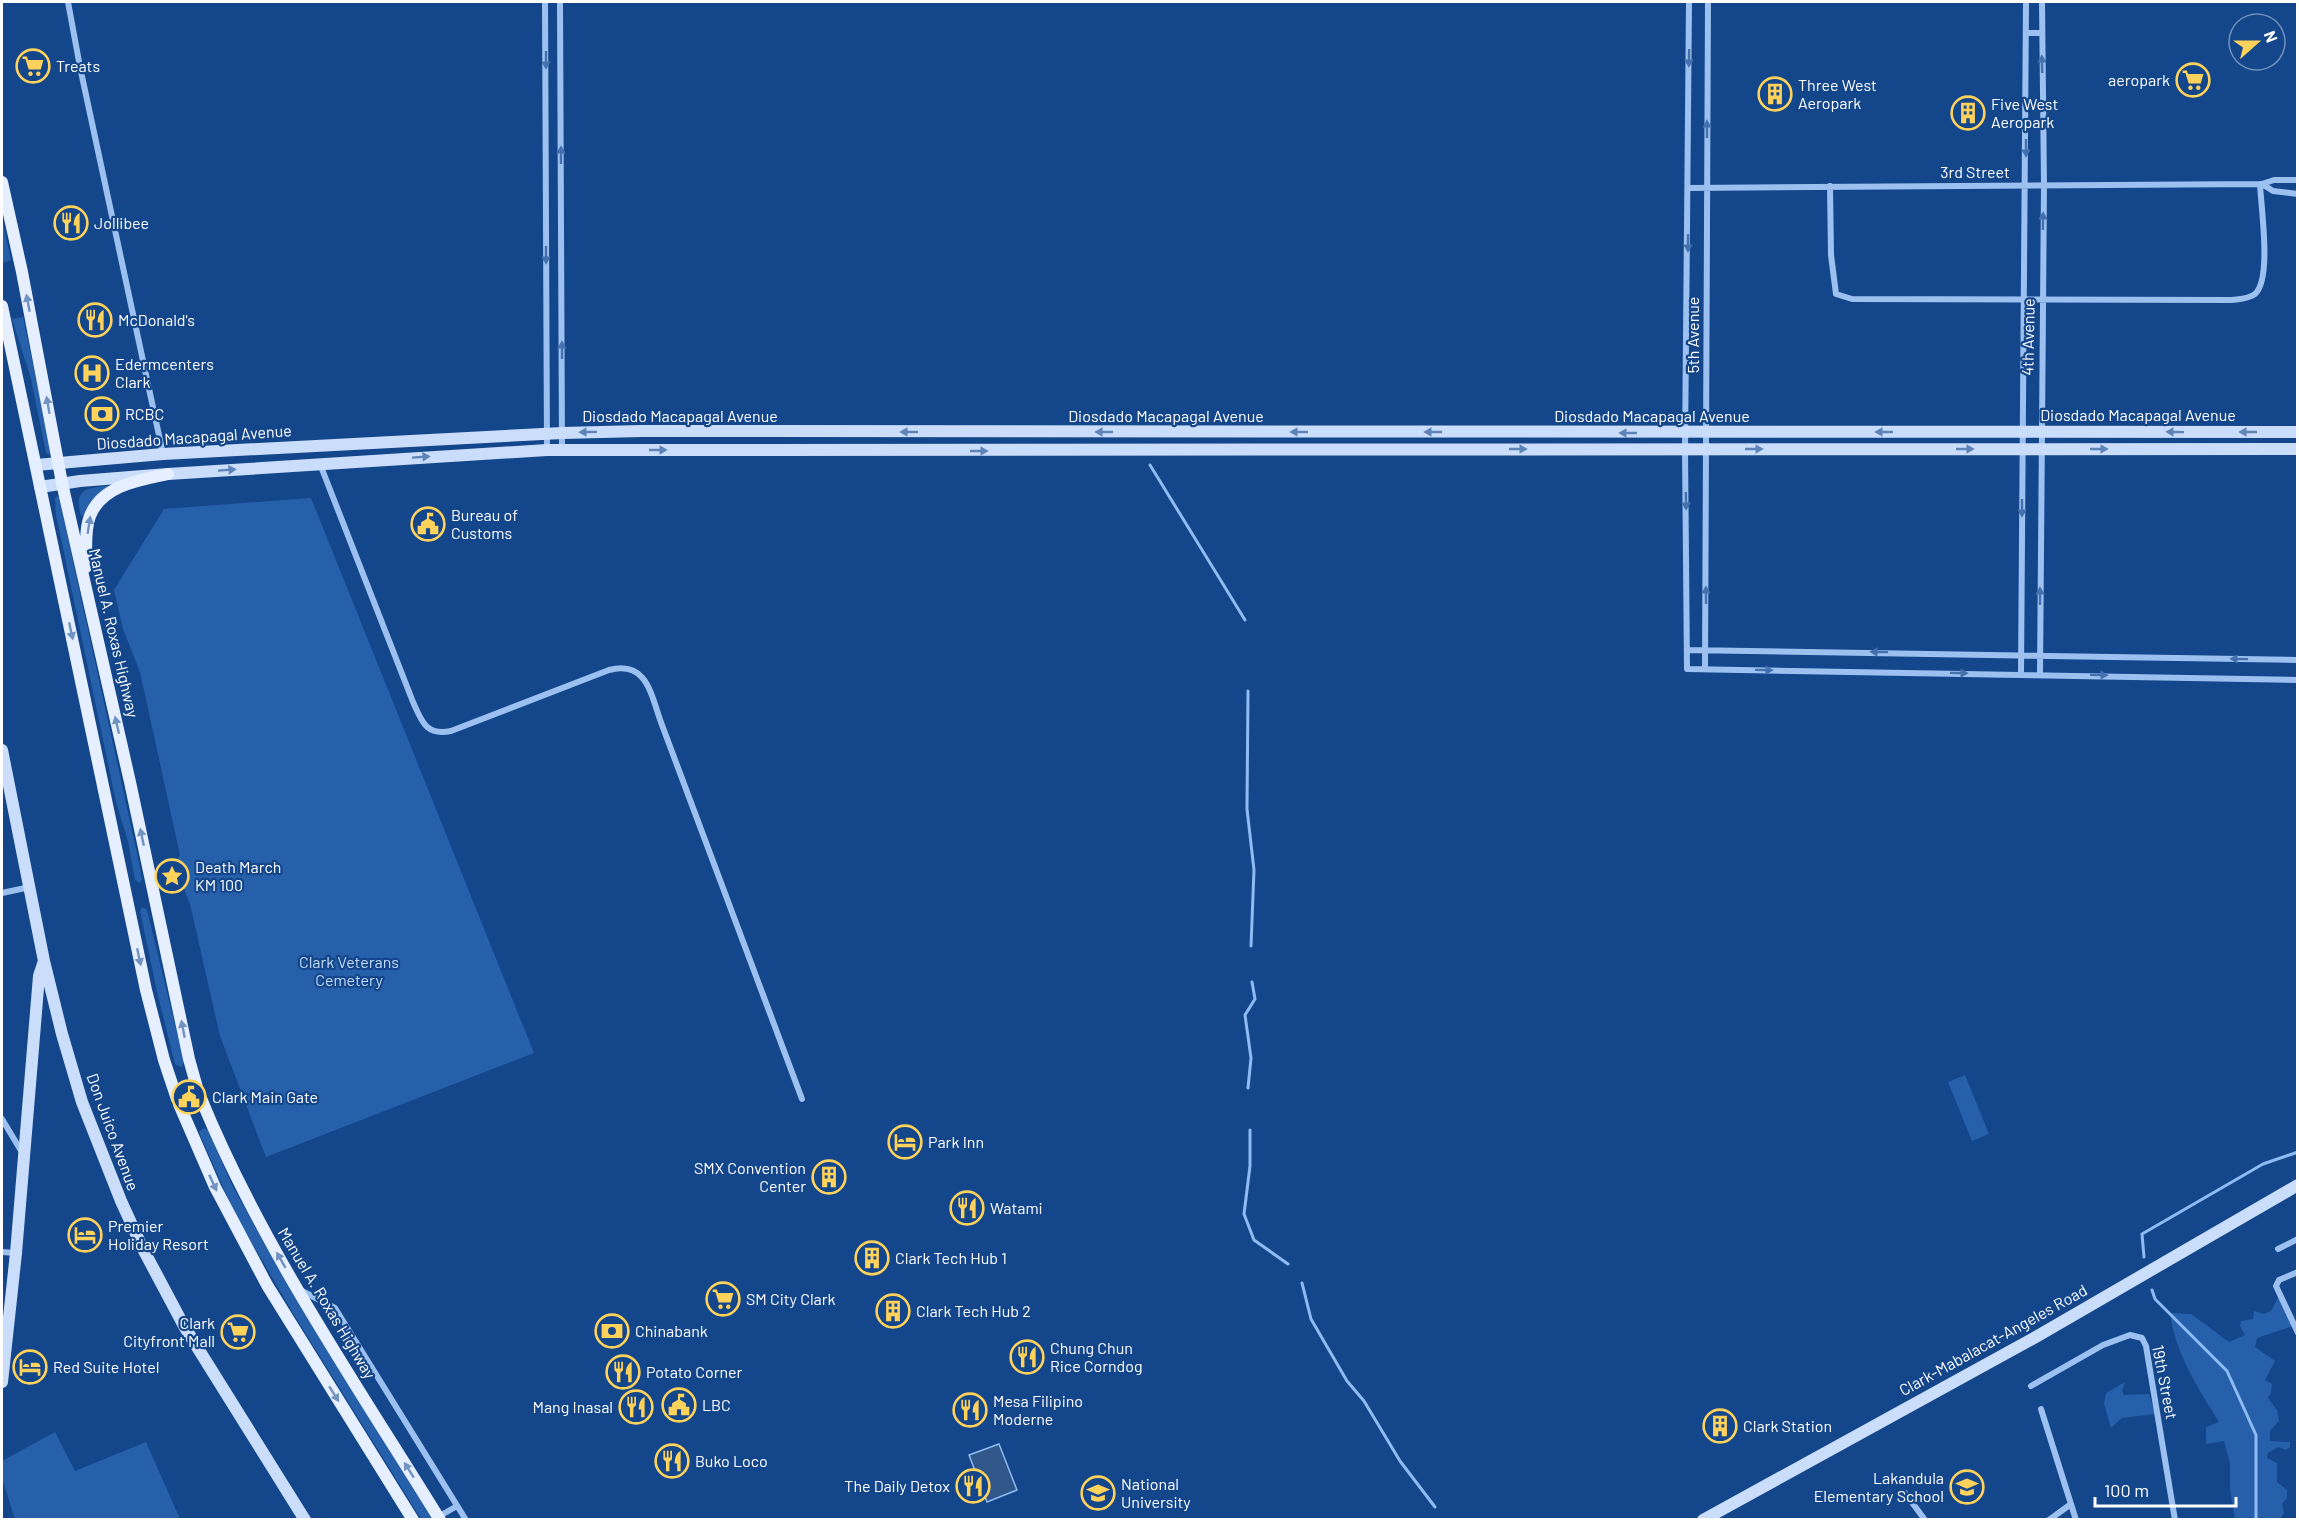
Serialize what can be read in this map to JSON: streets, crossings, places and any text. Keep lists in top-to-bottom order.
{
  "streets": {
    "main road": [
      "Diosdado Macapagal Avenue",
      "Manuel A. Roxas Highway",
      "Don Juico Avenue",
      "Clark-Mabalacat-Angeles Road"
    ],
    "street": [
      "3rd Street",
      "5th Avenue",
      "4th Avenue",
      "19th Street"
    ]
  },
  "crossings": [
    ["3rd Street", "5th Avenue"],
    ["3rd Street", "4th Avenue"],
    ["5th Avenue", "Diosdado Macapagal Avenue"],
    ["4th Avenue", "Diosdado Macapagal Avenue"],
    ["Diosdado Macapagal Avenue", "Manuel A. Roxas Highway"]
  ],
  "parks": ["Clark Veterans Cemetery"],
  "places": {
    "supermarket": [
      "Treats",
      "aeropark",
      "SM City Clark",
      "Clark Cityfront Mall"
    ],
    "building": [
      "Three West Aeropark",
      "Five West Aeropark",
      "SMX Convention Center",
      "Clark Tech Hub 1",
      "Clark Tech Hub 2",
      "Clark Station"
    ],
    "restaurant": [
      "Jollibee",
      "McDonald's",
      "Watami",
      "Chung Chun Rice Corndog",
      "Potato Corner",
      "Mang Inasal",
      "Mesa Filipino Moderne",
      "Buko Loco",
      "The Daily Detox"
    ],
    "hospital": ["Edermcenters Clark"],
    "bank": ["RCBC", "Chinabank"],
    "public building": ["Bureau of Customs", "Clark Main Gate", "LBC"],
    "place": ["Death March KM 100"],
    "hotel": ["Park Inn", "Premier Holiday Resort", "Red Suite Hotel"],
    "school or university": ["Lakandula Elementary School", "National University"]
  },
  "scale_bar": "100 m",
  "north": "right"
}
